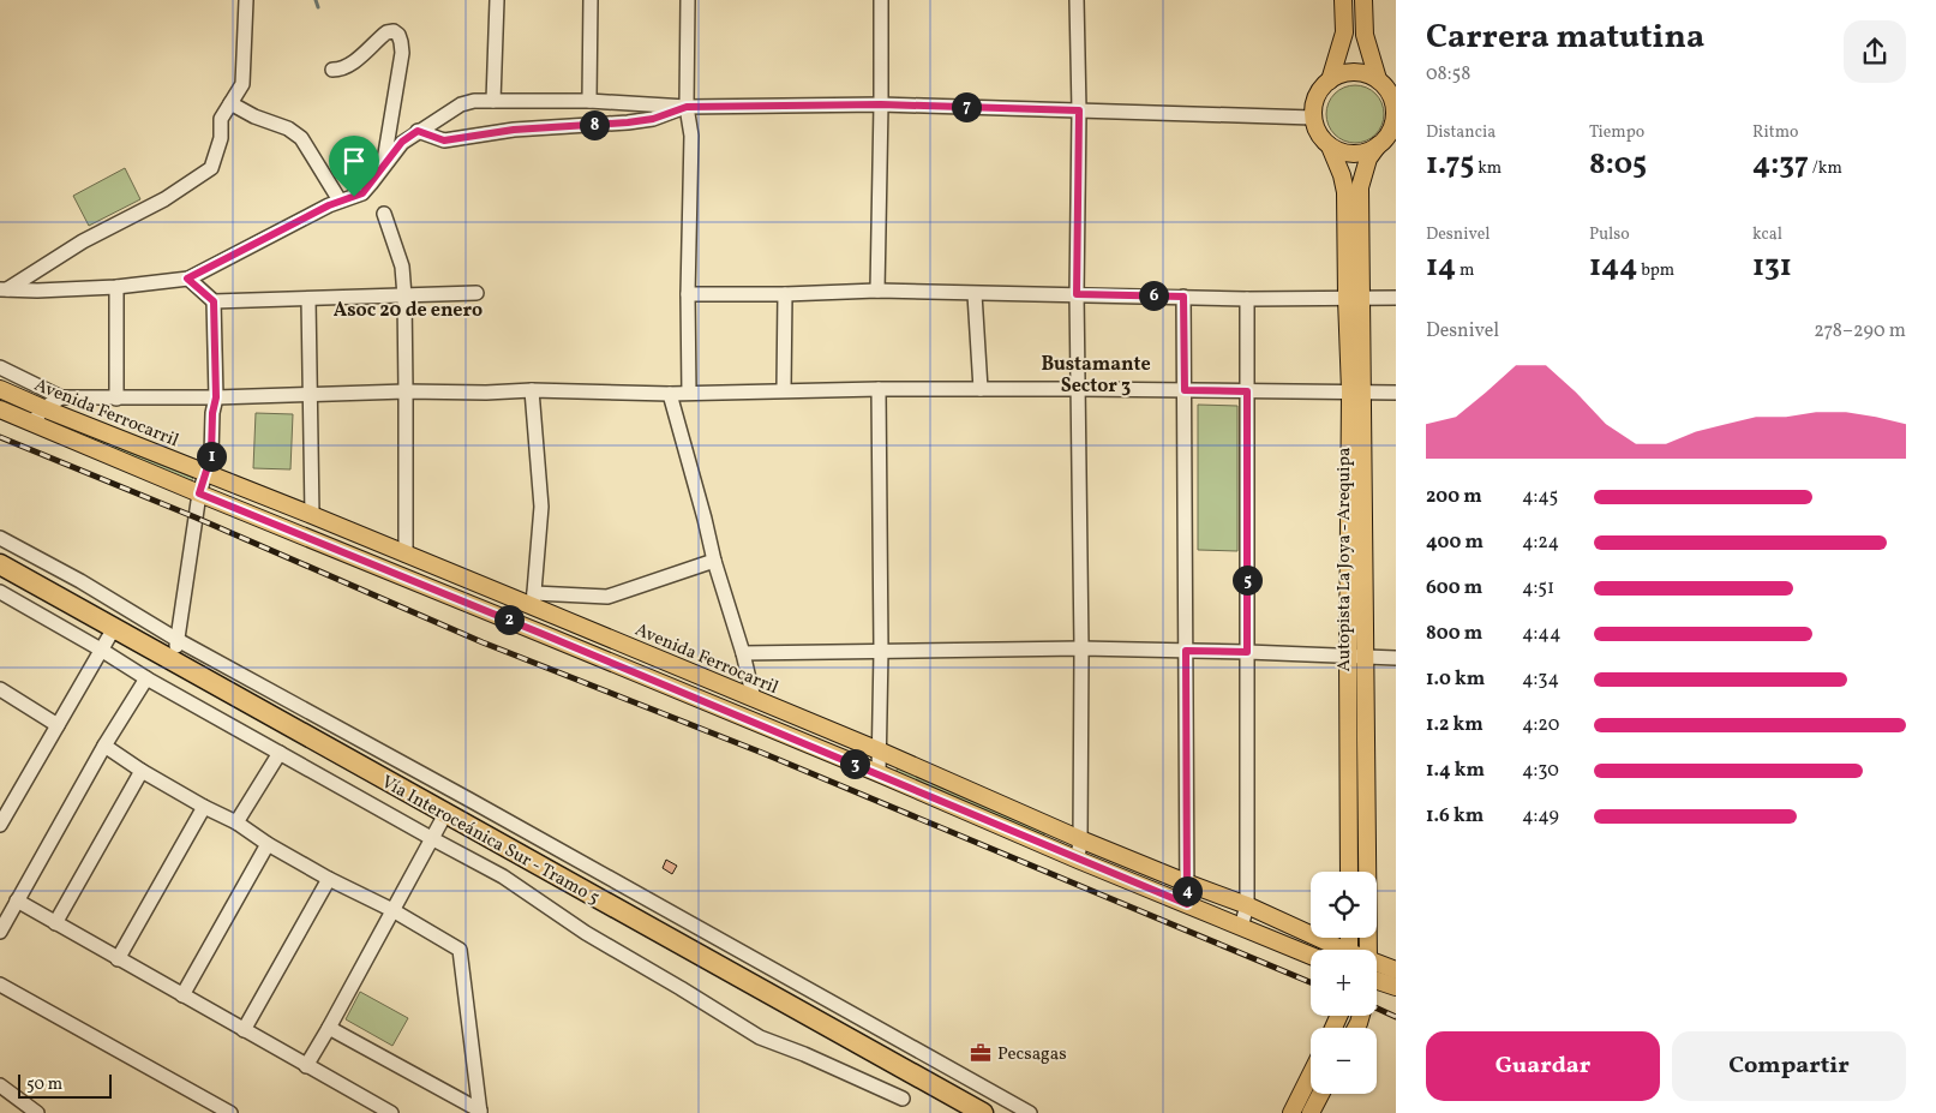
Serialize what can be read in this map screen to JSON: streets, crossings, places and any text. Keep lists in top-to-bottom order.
{
  "streets": {
    "highway": ["Vía Interoceánica Sur - Tramo 5"],
    "main road": ["Avenida Ferrocarril", "Autopista La Joya - Arequipa"]
  },
  "districts": ["Asoc 20 de enero", "Bustamante Sector 3"],
  "places": {
    "office": ["Pecsagas"]
  },
  "scale_bar": "50 m",
  "page": {
    "heading": ["Carrera matutina", "08:58"],
    "pins": [
      "7",
      "8",
      "6",
      "1",
      "5",
      "2",
      "3",
      "4"
    ],
    "stats": [
      ["Distancia", "1.75 km"],
      ["Tiempo", "8:05"],
      ["Ritmo", "4:37 /km"],
      ["Desnivel", "14 m"],
      ["Pulso", "144 bpm"],
      ["kcal", "131"]
    ],
    "chart": ["Desnivel", "278–290 m"],
    "list": [
      {
        "name": "200 m",
        "note": "4:45"
      },
      {
        "name": "400 m",
        "note": "4:24"
      },
      {
        "name": "600 m",
        "note": "4:51"
      },
      {
        "name": "800 m",
        "note": "4:44"
      },
      {
        "name": "1.0 km",
        "note": "4:34"
      },
      {
        "name": "1.2 km",
        "note": "4:20"
      },
      {
        "name": "1.4 km",
        "note": "4:30"
      },
      {
        "name": "1.6 km",
        "note": "4:49"
      }
    ],
    "map_buttons": ["+", "−"],
    "buttons": ["Guardar", "Compartir"],
    "scale": "50 m"
  }
}
